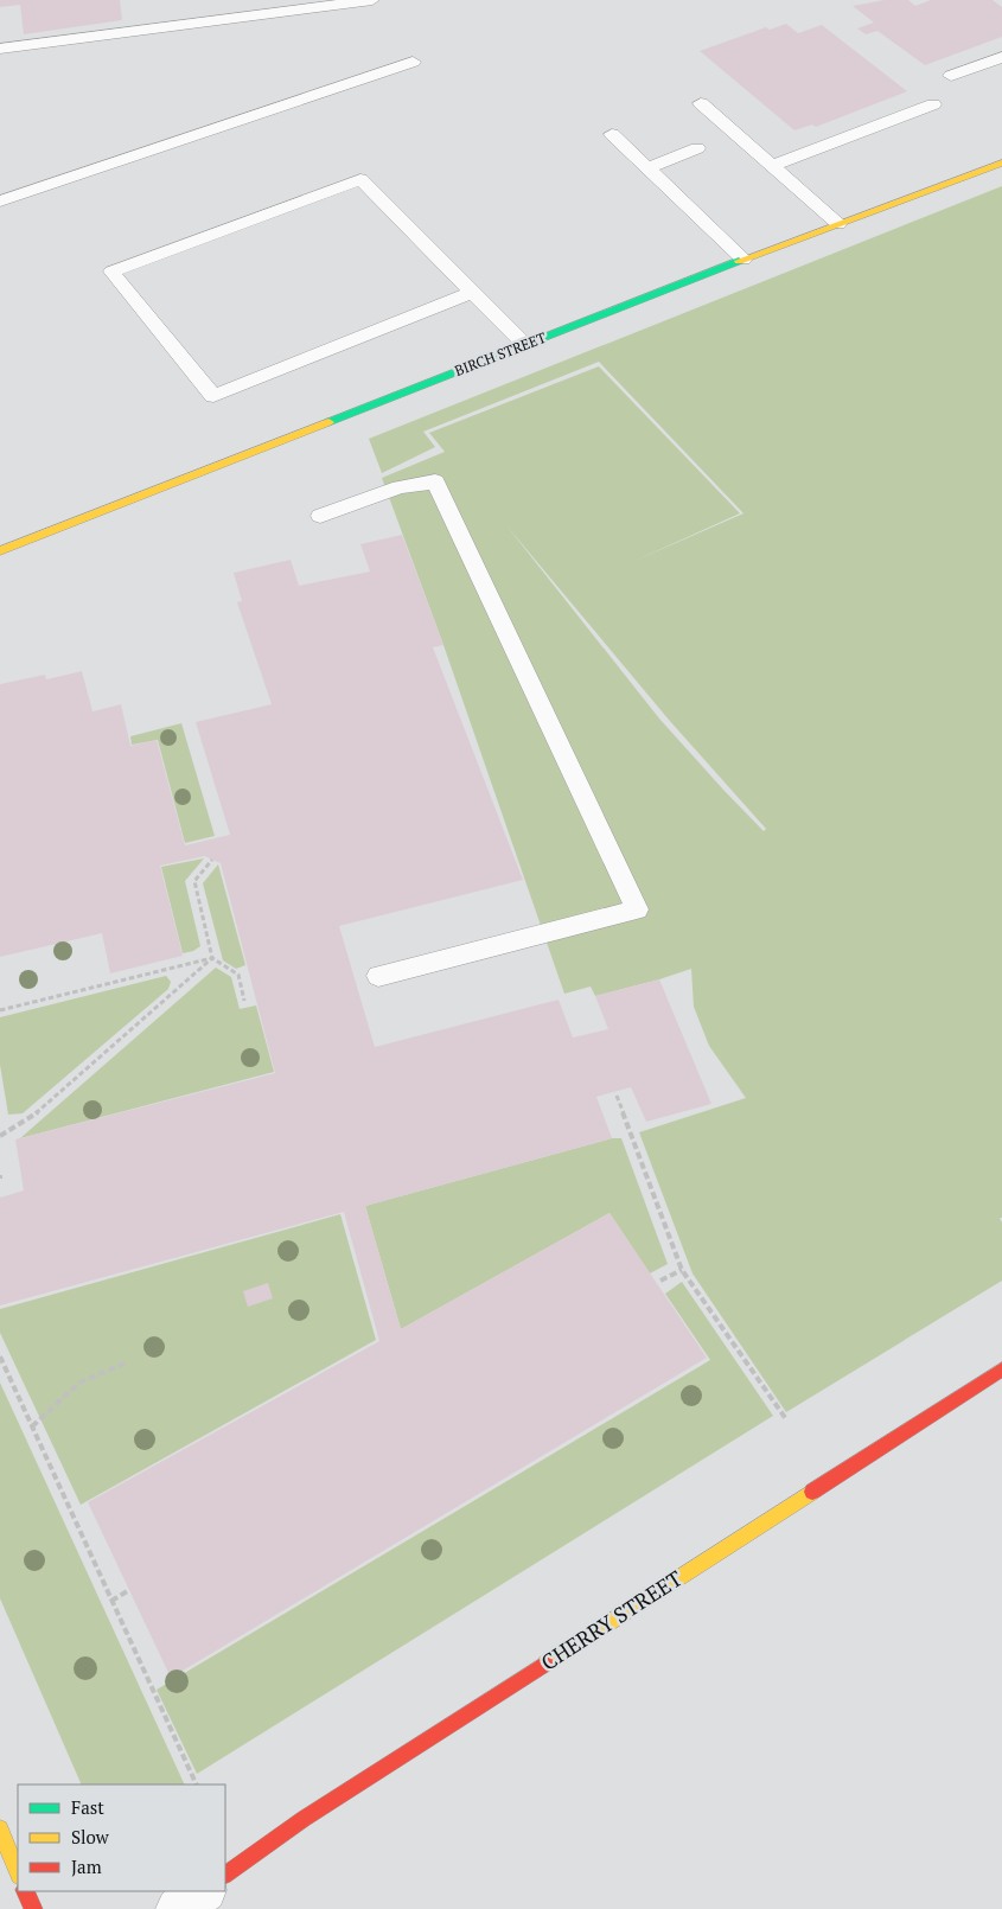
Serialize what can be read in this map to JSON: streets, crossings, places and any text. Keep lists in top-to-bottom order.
{
  "streets": {
    "street": ["BIRCH STREET", "CHERRY STREET"]
  },
  "legend": ["Fast", "Slow", "Jam"]
}
